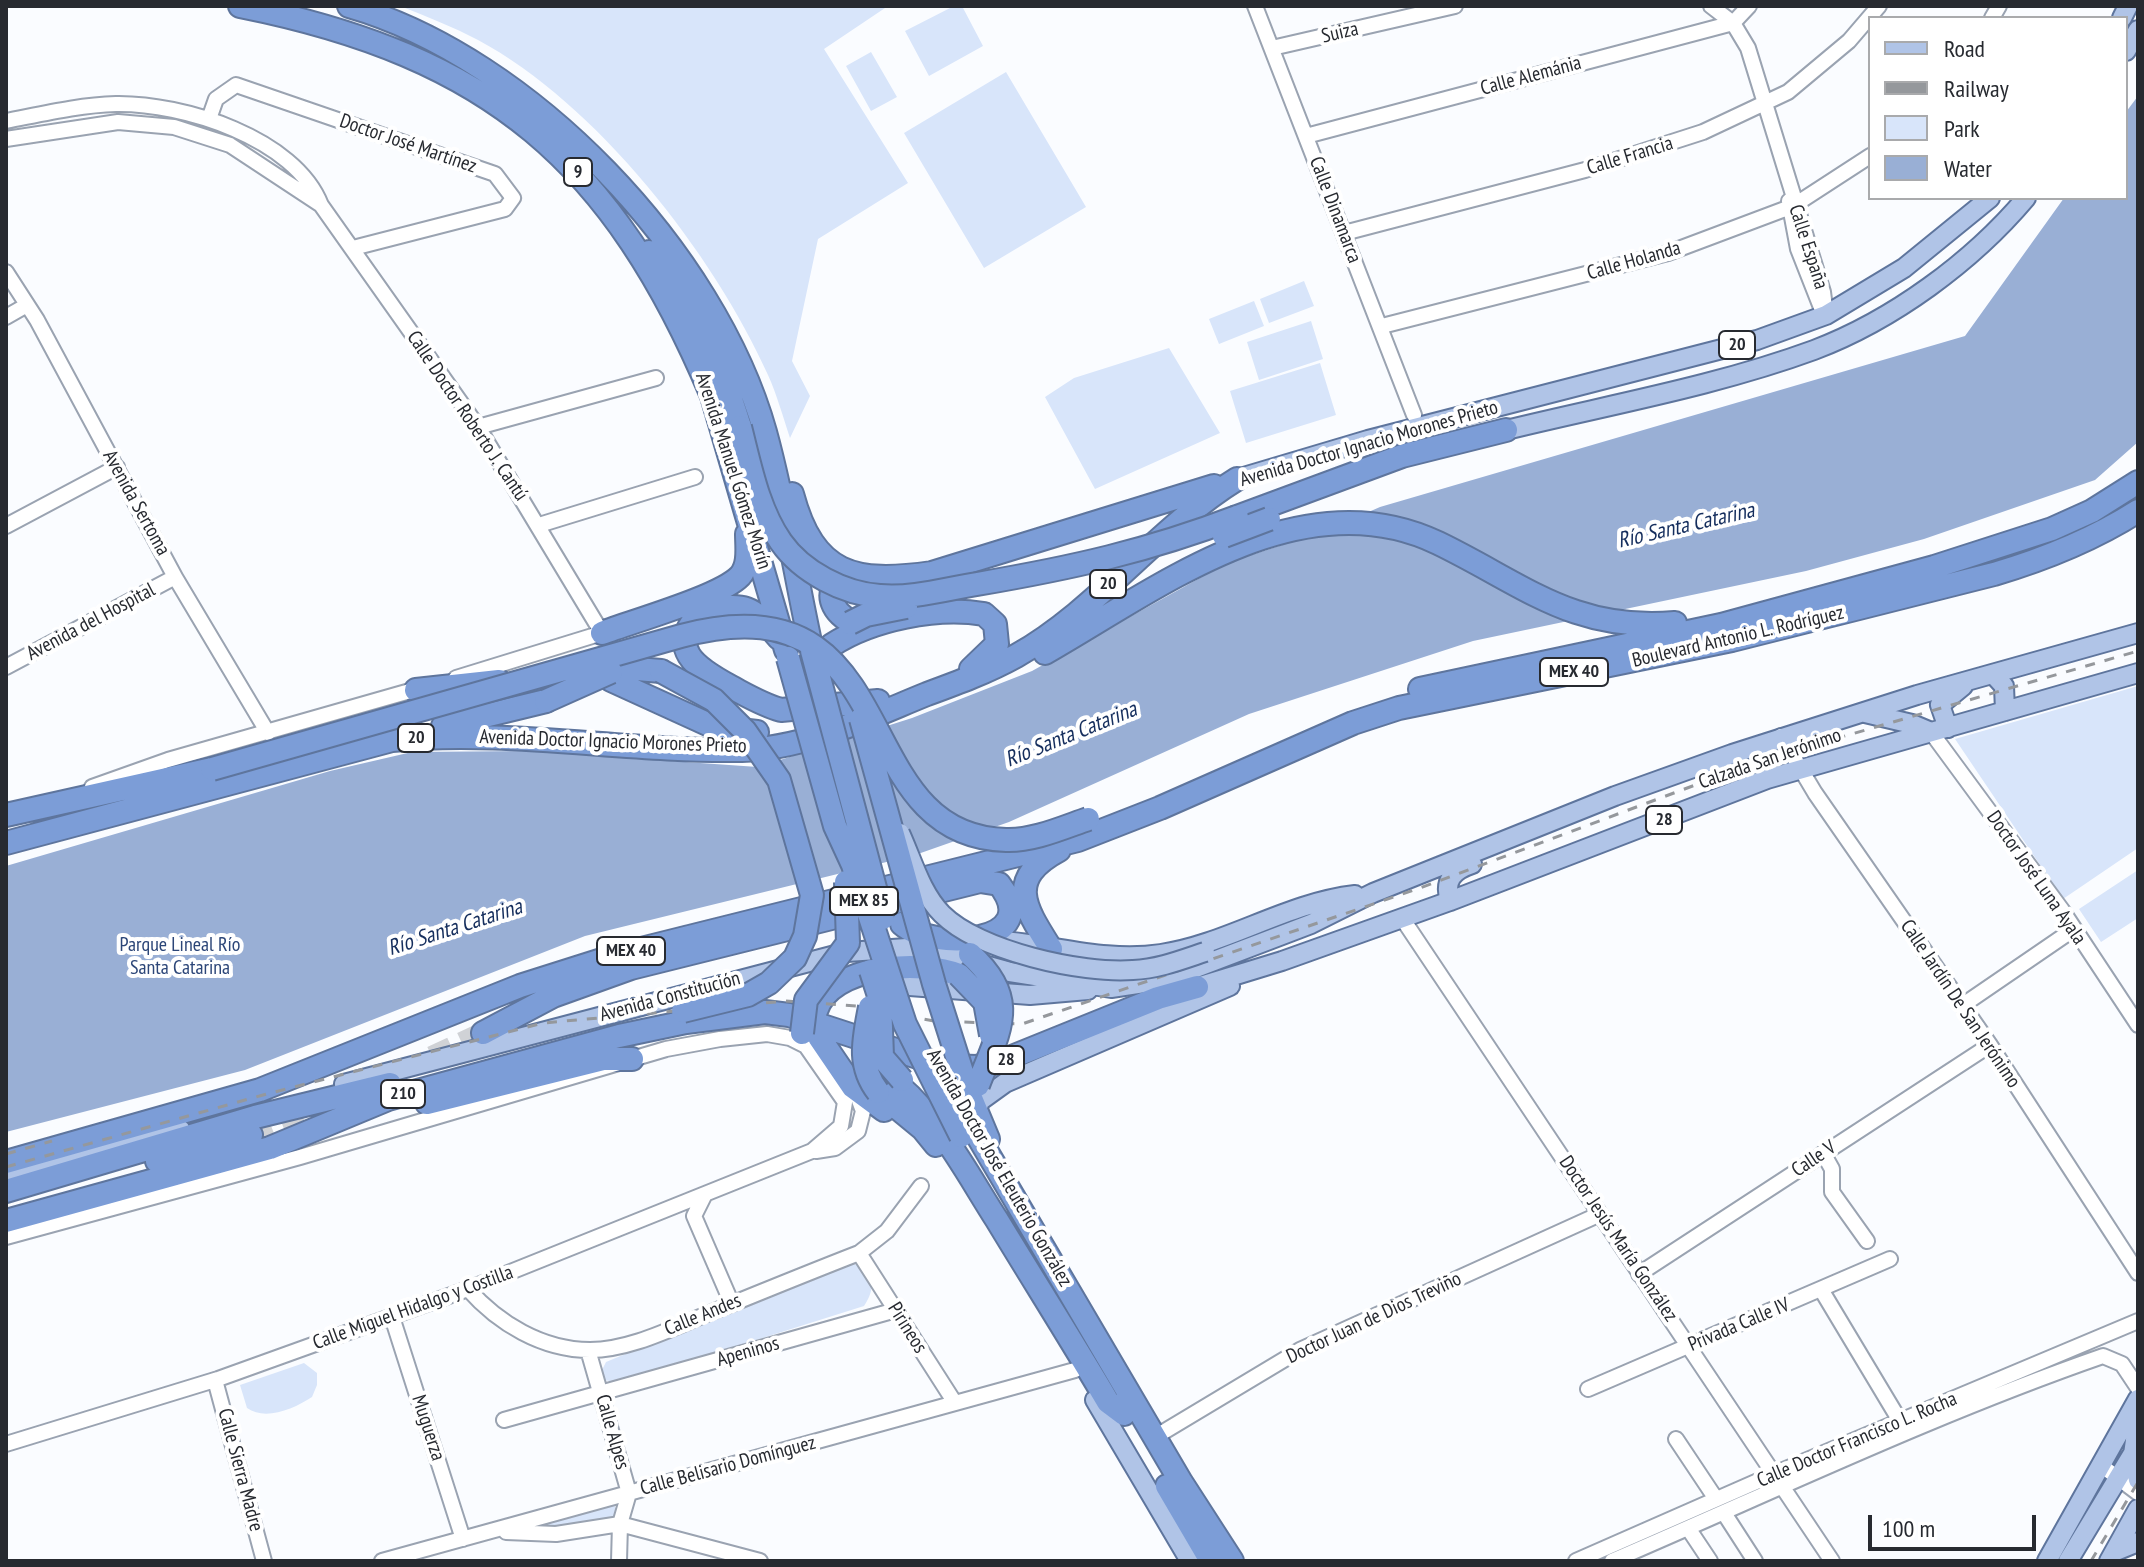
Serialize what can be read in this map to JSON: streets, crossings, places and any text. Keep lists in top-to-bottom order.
{
  "streets": {
    "highway": [
      "9",
      "20",
      "Avenida Doctor Ignacio Morones Prieto",
      "Avenida Manuel Gómez Morín",
      "Boulevard Antonio L. Rodríguez",
      "MEX 40",
      "28",
      "MEX 85",
      "Avenida Constitución",
      "210",
      "Avenida Doctor José Eleuterio González"
    ],
    "main road": ["Calzada San Jerónimo"],
    "street": [
      "Suiza",
      "Calle Alemánia",
      "Doctor José Martínez",
      "Calle Francia",
      "Calle Dinamarca",
      "Calle España",
      "Calle Holanda",
      "Calle Doctor Roberto J. Cantú",
      "Avenida Sertoma",
      "Avenida del Hospital",
      "Doctor José Luna Ayala",
      "Calle Jardín De San Jerónimo",
      "Calle V",
      "Doctor Jesús María González",
      "Calle Miguel Hidalgo y Costilla",
      "Calle Andes",
      "Doctor Juan de Dios Treviño",
      "Privada Calle IV",
      "Pirineos",
      "Apeninos",
      "Muguerza",
      "Calle Alpes",
      "Calle Doctor Francisco L. Rocha",
      "Calle Belisario Domínguez",
      "Calle Sierra Madre"
    ]
  },
  "crossings": [
    ["Suiza", "Calle Dinamarca"],
    ["Calle Alemánia", "Calle Dinamarca"],
    ["Calle Alemánia", "Calle España"],
    ["Doctor José Martínez", "Calle Doctor Roberto J. Cantú"],
    ["Calle Francia", "Calle Dinamarca"],
    ["Calle Francia", "Calle España"],
    ["Calle Dinamarca", "Calle Holanda"],
    ["Calle España", "Calle Holanda"],
    ["Calle España", "Avenida Doctor Ignacio Morones Prieto"],
    ["20", "Avenida Doctor Ignacio Morones Prieto"],
    ["20", "Avenida Sertoma"],
    ["Avenida Doctor Ignacio Morones Prieto", "MEX 40"],
    ["Avenida Manuel Gómez Morín", "Avenida Doctor José Eleuterio González"],
    ["Avenida Sertoma", "Avenida del Hospital"],
    ["Boulevard Antonio L. Rodríguez", "MEX 40"],
    ["Calzada San Jerónimo", "28"],
    ["Calzada San Jerónimo", "Doctor José Luna Ayala"],
    ["Calzada San Jerónimo", "Avenida Constitución"],
    ["Calzada San Jerónimo", "Calle Jardín De San Jerónimo"],
    ["Calzada San Jerónimo", "Doctor Jesús María González"],
    ["28", "210"],
    ["Calle Jardín De San Jerónimo", "Calle V"],
    ["Calle V", "Doctor Jesús María González"],
    ["Avenida Doctor José Eleuterio González", "Doctor Juan de Dios Treviño"],
    ["Doctor Jesús María González", "Doctor Juan de Dios Treviño"],
    ["Doctor Jesús María González", "Privada Calle IV"],
    ["Doctor Jesús María González", "Calle Doctor Francisco L. Rocha"],
    ["Calle Miguel Hidalgo y Costilla", "Calle Andes"],
    ["Calle Miguel Hidalgo y Costilla", "Muguerza"],
    ["Calle Miguel Hidalgo y Costilla", "Calle Sierra Madre"],
    ["Calle Andes", "Pirineos"],
    ["Calle Andes", "Calle Alpes"],
    ["Pirineos", "Apeninos"],
    ["Pirineos", "Calle Belisario Domínguez"],
    ["Apeninos", "Calle Alpes"],
    ["Muguerza", "Calle Belisario Domínguez"],
    ["Calle Alpes", "Calle Belisario Domínguez"]
  ],
  "water": ["Río Santa Catarina"],
  "parks": ["Parque Lineal Río Santa Catarina"],
  "legend": [
    "Road",
    "Railway",
    "Park",
    "Water"
  ],
  "scale_bar": "100 m"
}
